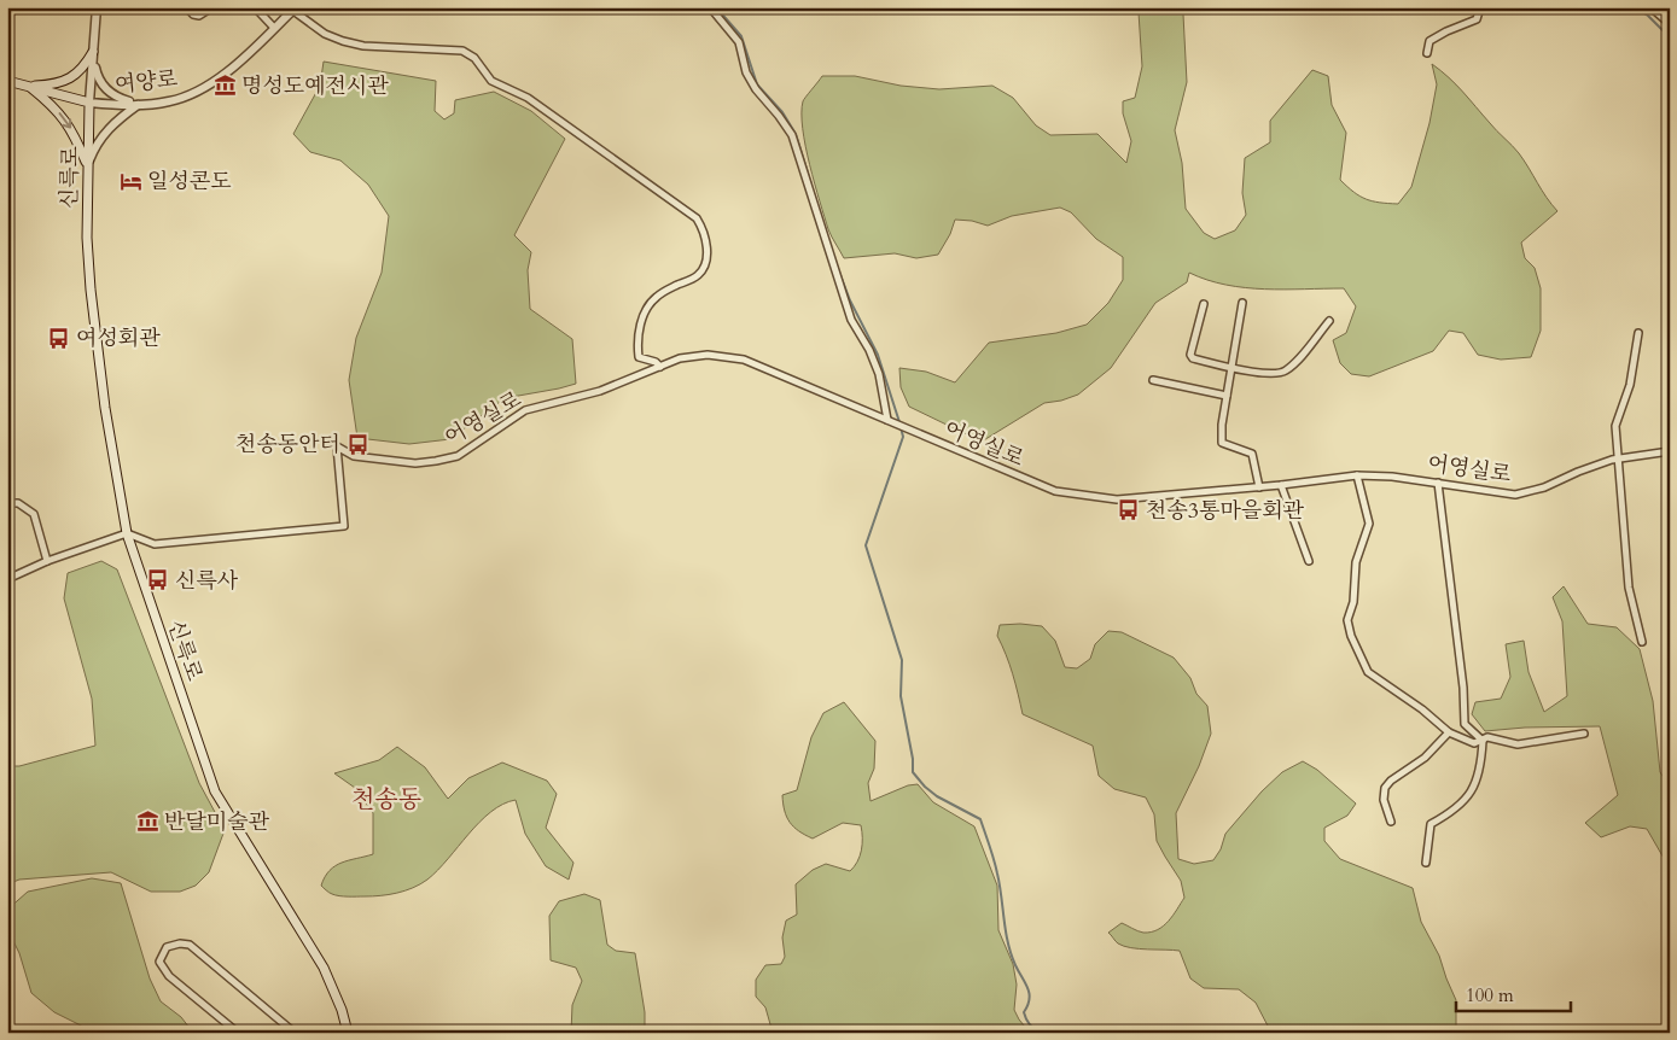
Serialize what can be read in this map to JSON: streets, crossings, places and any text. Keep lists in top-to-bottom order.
{
  "streets": {
    "main road": ["여양로", "신륵로"],
    "street": ["어영실로"]
  },
  "crossings": [
    ["여양로", "신륵로"],
    ["신륵로", "어영실로"]
  ],
  "districts": ["천송동"],
  "places": {
    "museum": ["명성도예전시관", "반달미술관"],
    "hotel": ["일성콘도"],
    "bus stop": [
      "여성회관",
      "천송동안터",
      "천송3통마을회관",
      "신륵사"
    ]
  },
  "scale_bar": "100 m"
}
